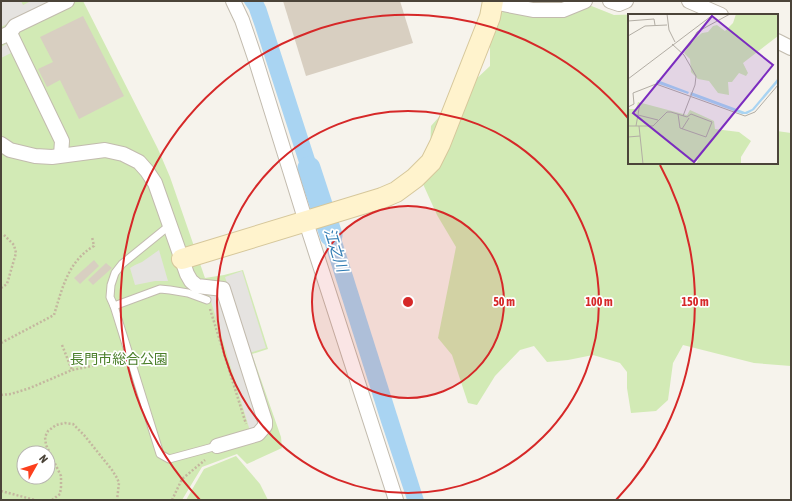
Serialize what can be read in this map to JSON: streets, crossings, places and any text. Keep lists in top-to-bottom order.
{
  "water": ["江之川"],
  "parks": ["長門市総合公園"],
  "north": "top right",
  "rings": ["50 m", "100 m", "150 m"]
}
